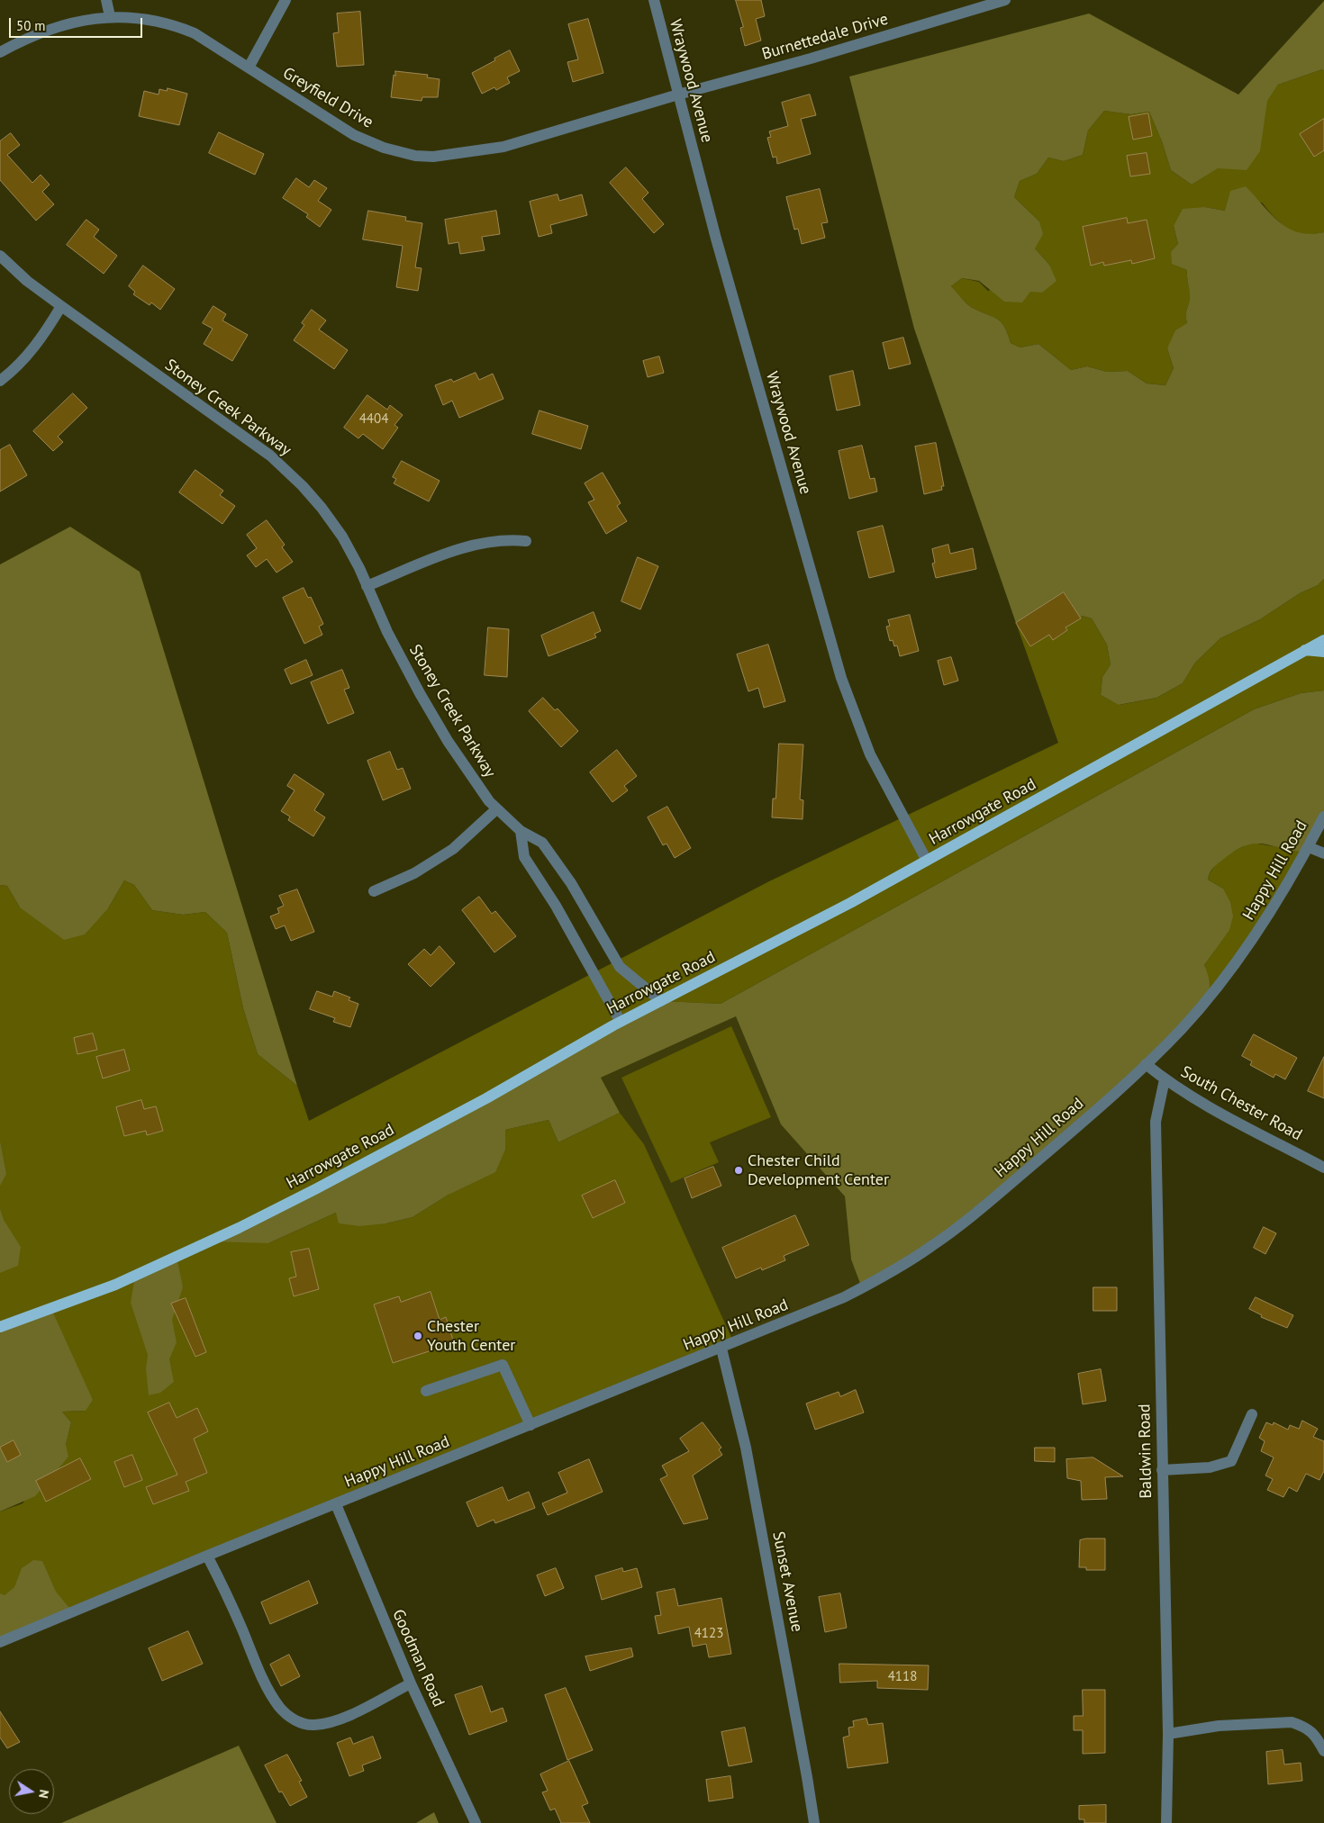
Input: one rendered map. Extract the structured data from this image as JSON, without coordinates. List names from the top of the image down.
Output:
{
  "streets": {
    "main road": ["Harrowgate Road"],
    "street": [
      "Burnettedale Drive",
      "Wraywood Avenue",
      "Greyfield Drive",
      "Stoney Creek Parkway",
      "Happy Hill Road",
      "South Chester Road",
      "Baldwin Road",
      "Sunset Avenue",
      "Goodman Road"
    ]
  },
  "crossings": [
    ["Burnettedale Drive", "Wraywood Avenue"],
    ["Burnettedale Drive", "Greyfield Drive"],
    ["Wraywood Avenue", "Greyfield Drive"],
    ["Wraywood Avenue", "Harrowgate Road"],
    ["Stoney Creek Parkway", "Harrowgate Road"],
    ["Happy Hill Road", "South Chester Road"],
    ["Happy Hill Road", "Sunset Avenue"],
    ["Happy Hill Road", "Goodman Road"],
    ["South Chester Road", "Baldwin Road"]
  ],
  "places": ["Chester Child Development Center", "Chester Youth Center"],
  "house_numbers": ["4404", "4123", "4118"],
  "scale_bar": "50 m",
  "north": "right"
}
